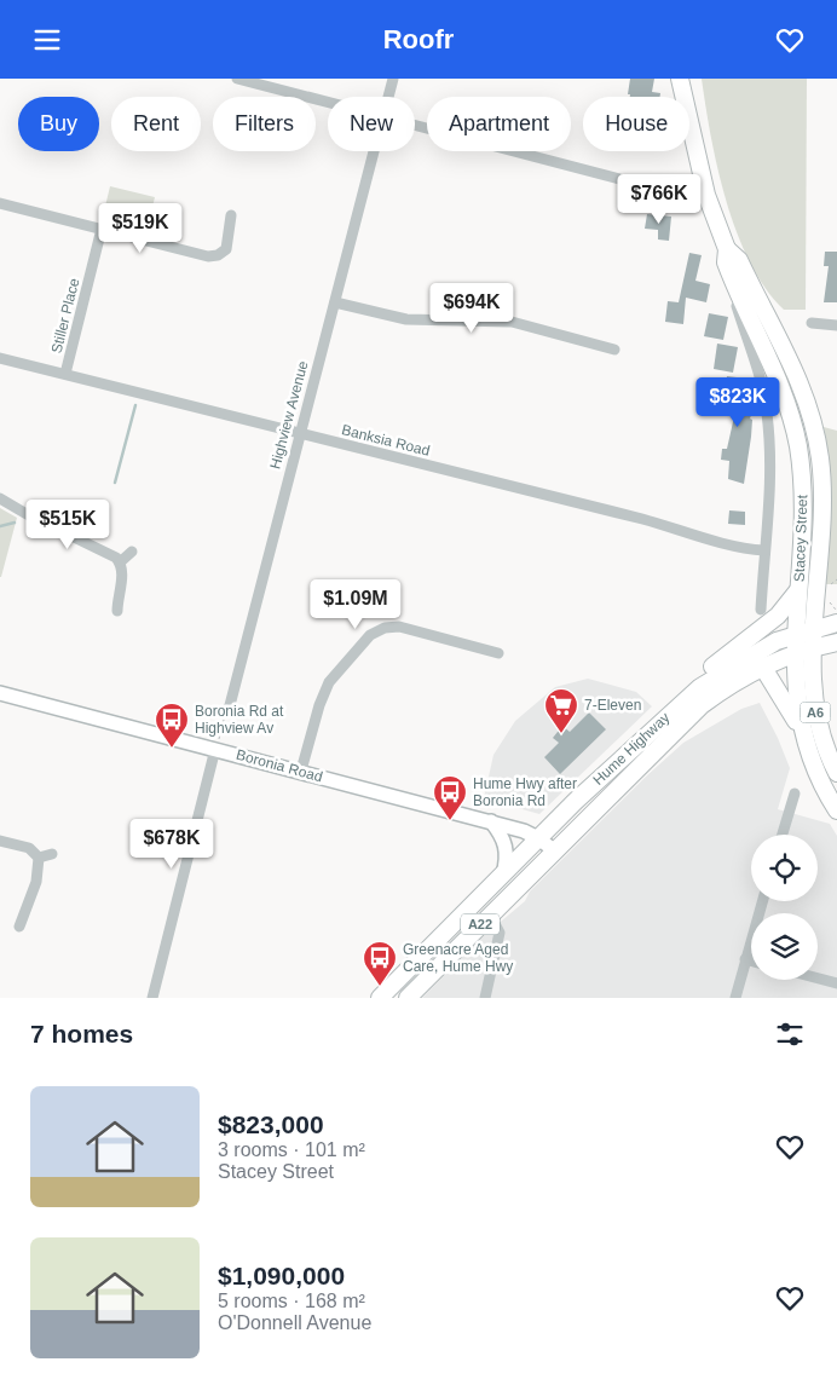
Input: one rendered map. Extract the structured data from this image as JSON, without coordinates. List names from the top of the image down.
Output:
{
  "streets": {
    "highway": [
      "Stacey Street",
      "A6",
      "Hume Highway",
      "A22"
    ],
    "main road": ["Boronia Road"],
    "street": ["Stiller Place", "Highview Avenue", "Banksia Road"]
  },
  "crossings": [
    ["Stiller Place", "Banksia Road"],
    ["Highview Avenue", "Banksia Road"],
    ["Banksia Road", "Stacey Street"],
    ["Stacey Street", "Hume Highway"],
    ["Hume Highway", "Boronia Road"]
  ],
  "places": {
    "supermarket": ["7-Eleven"],
    "bus stop": ["Boronia Rd at Highview Av", "Hume Hwy after Boronia Rd", "Greenacre Aged Care, Hume Hwy"]
  },
  "page": {
    "header": "Roofr",
    "chip": [
      "Buy",
      "Rent",
      "Filters",
      "New",
      "Apartment",
      "House"
    ],
    "price": [
      "$766K",
      "$519K",
      "$694K",
      "$823K",
      "$515K",
      "$1.09M",
      "$678K"
    ],
    "heading": "7 homes",
    "list": [
      {
        "name": "$823,000",
        "note": "3 rooms · 101 m² · Stacey Street"
      },
      {
        "name": "$1,090,000",
        "note": "5 rooms · 168 m² · O'Donnell Avenue"
      }
    ]
  }
}
